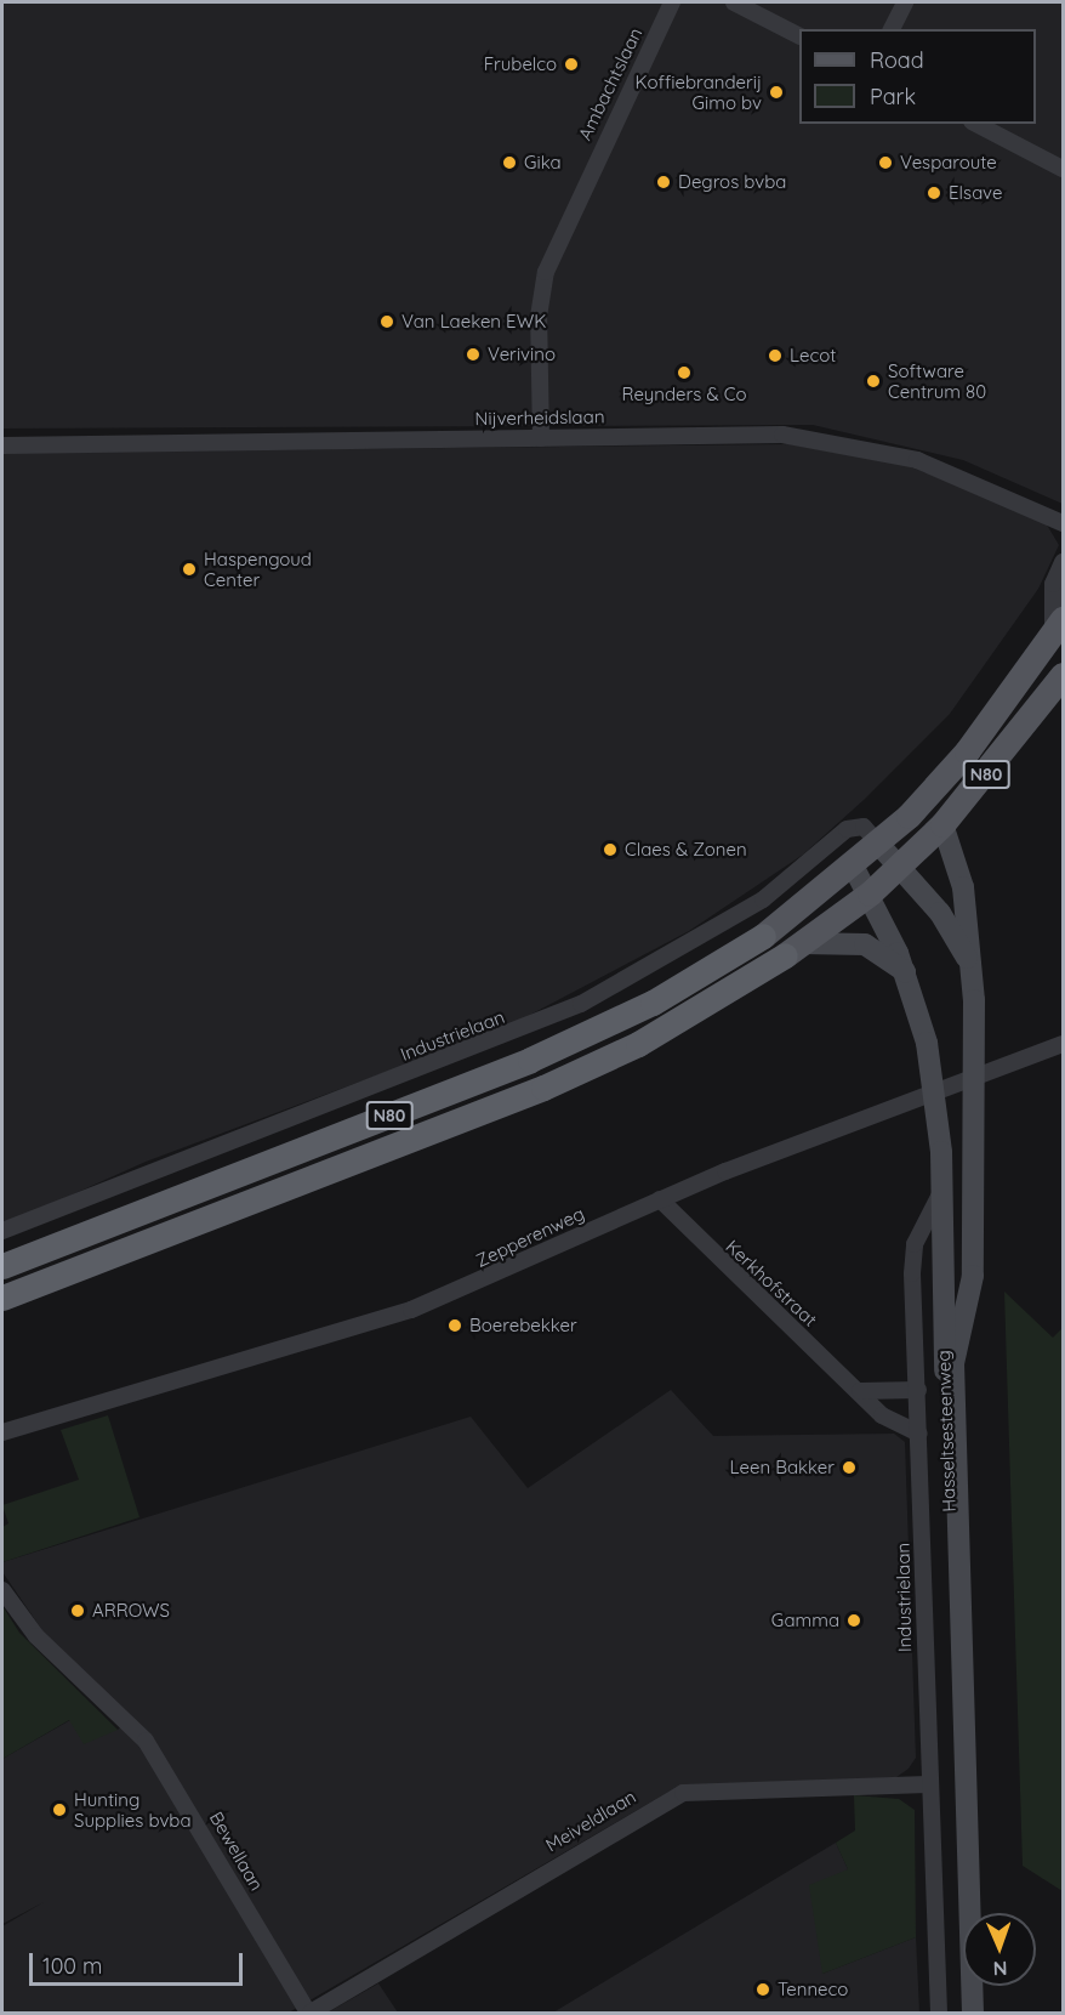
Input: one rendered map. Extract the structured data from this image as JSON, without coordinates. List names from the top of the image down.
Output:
{
  "streets": {
    "highway": ["N80"],
    "main road": ["Hasseltsesteenweg"],
    "street": [
      "Ambachtslaan",
      "Nijverheidslaan",
      "Industrielaan",
      "Zepperenweg",
      "Kerkhofstraat",
      "Meiveldlaan",
      "Bewellaan"
    ]
  },
  "crossings": [
    ["Ambachtslaan", "Nijverheidslaan"],
    ["N80", "Industrielaan"],
    ["N80", "Hasseltsesteenweg"],
    ["Industrielaan", "Kerkhofstraat"],
    ["Industrielaan", "Hasseltsesteenweg"],
    ["Industrielaan", "Meiveldlaan"],
    ["Zepperenweg", "Kerkhofstraat"],
    ["Zepperenweg", "Hasseltsesteenweg"],
    ["Meiveldlaan", "Bewellaan"]
  ],
  "places": [
    "Frubelco",
    "Koffiebranderij Gimo bv",
    "Gika",
    "Vesparoute",
    "Degros bvba",
    "Elsave",
    "Van Laeken EWK",
    "Verivino",
    "Lecot",
    "Reynders & Co",
    "Software Centrum 80",
    "Haspengoud Center",
    "Claes & Zonen",
    "Boerebekker",
    "Leen Bakker",
    "ARROWS",
    "Gamma",
    "Hunting Supplies bvba",
    "Tenneco"
  ],
  "legend": ["Road", "Park"],
  "scale_bar": "100 m",
  "north": "bottom"
}
